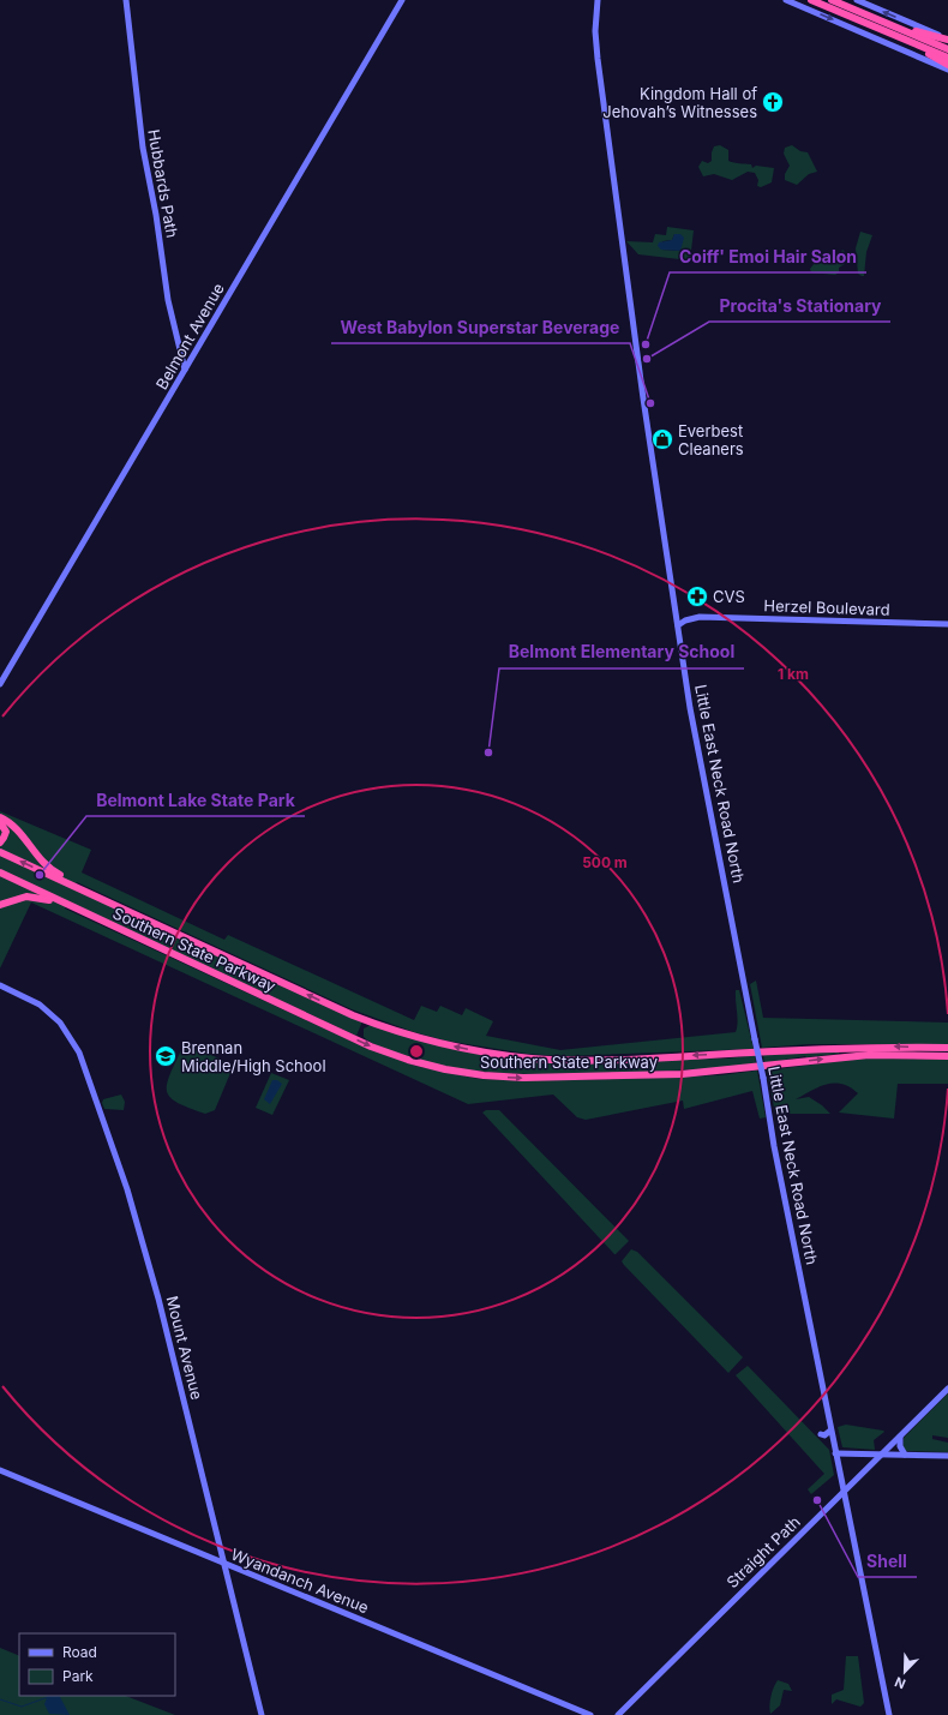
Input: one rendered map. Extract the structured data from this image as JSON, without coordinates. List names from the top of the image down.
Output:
{
  "streets": {
    "highway": ["Southern State Parkway"],
    "main road": [
      "Hubbards Path",
      "Belmont Avenue",
      "Herzel Boulevard",
      "Little East Neck Road North",
      "Mount Avenue",
      "Straight Path",
      "Wyandanch Avenue"
    ]
  },
  "crossings": [
    ["Hubbards Path", "Belmont Avenue"],
    ["Herzel Boulevard", "Little East Neck Road North"],
    ["Little East Neck Road North", "Straight Path"],
    ["Mount Avenue", "Wyandanch Avenue"]
  ],
  "places": {
    "church": ["Kingdom Hall of Jehovah’s Witnesses"],
    "other": [
      "Coiff' Emoi Hair Salon",
      "Procita's Stationary",
      "West Babylon Superstar Beverage",
      "Belmont Elementary School",
      "Belmont Lake State Park",
      "Shell"
    ],
    "shop": ["Everbest Cleaners"],
    "pharmacy": ["CVS"],
    "school or university": ["Brennan Middle/High School"]
  },
  "legend": ["Road", "Park"],
  "north": "bottom left",
  "rings": ["1 km", "500 m"]
}
